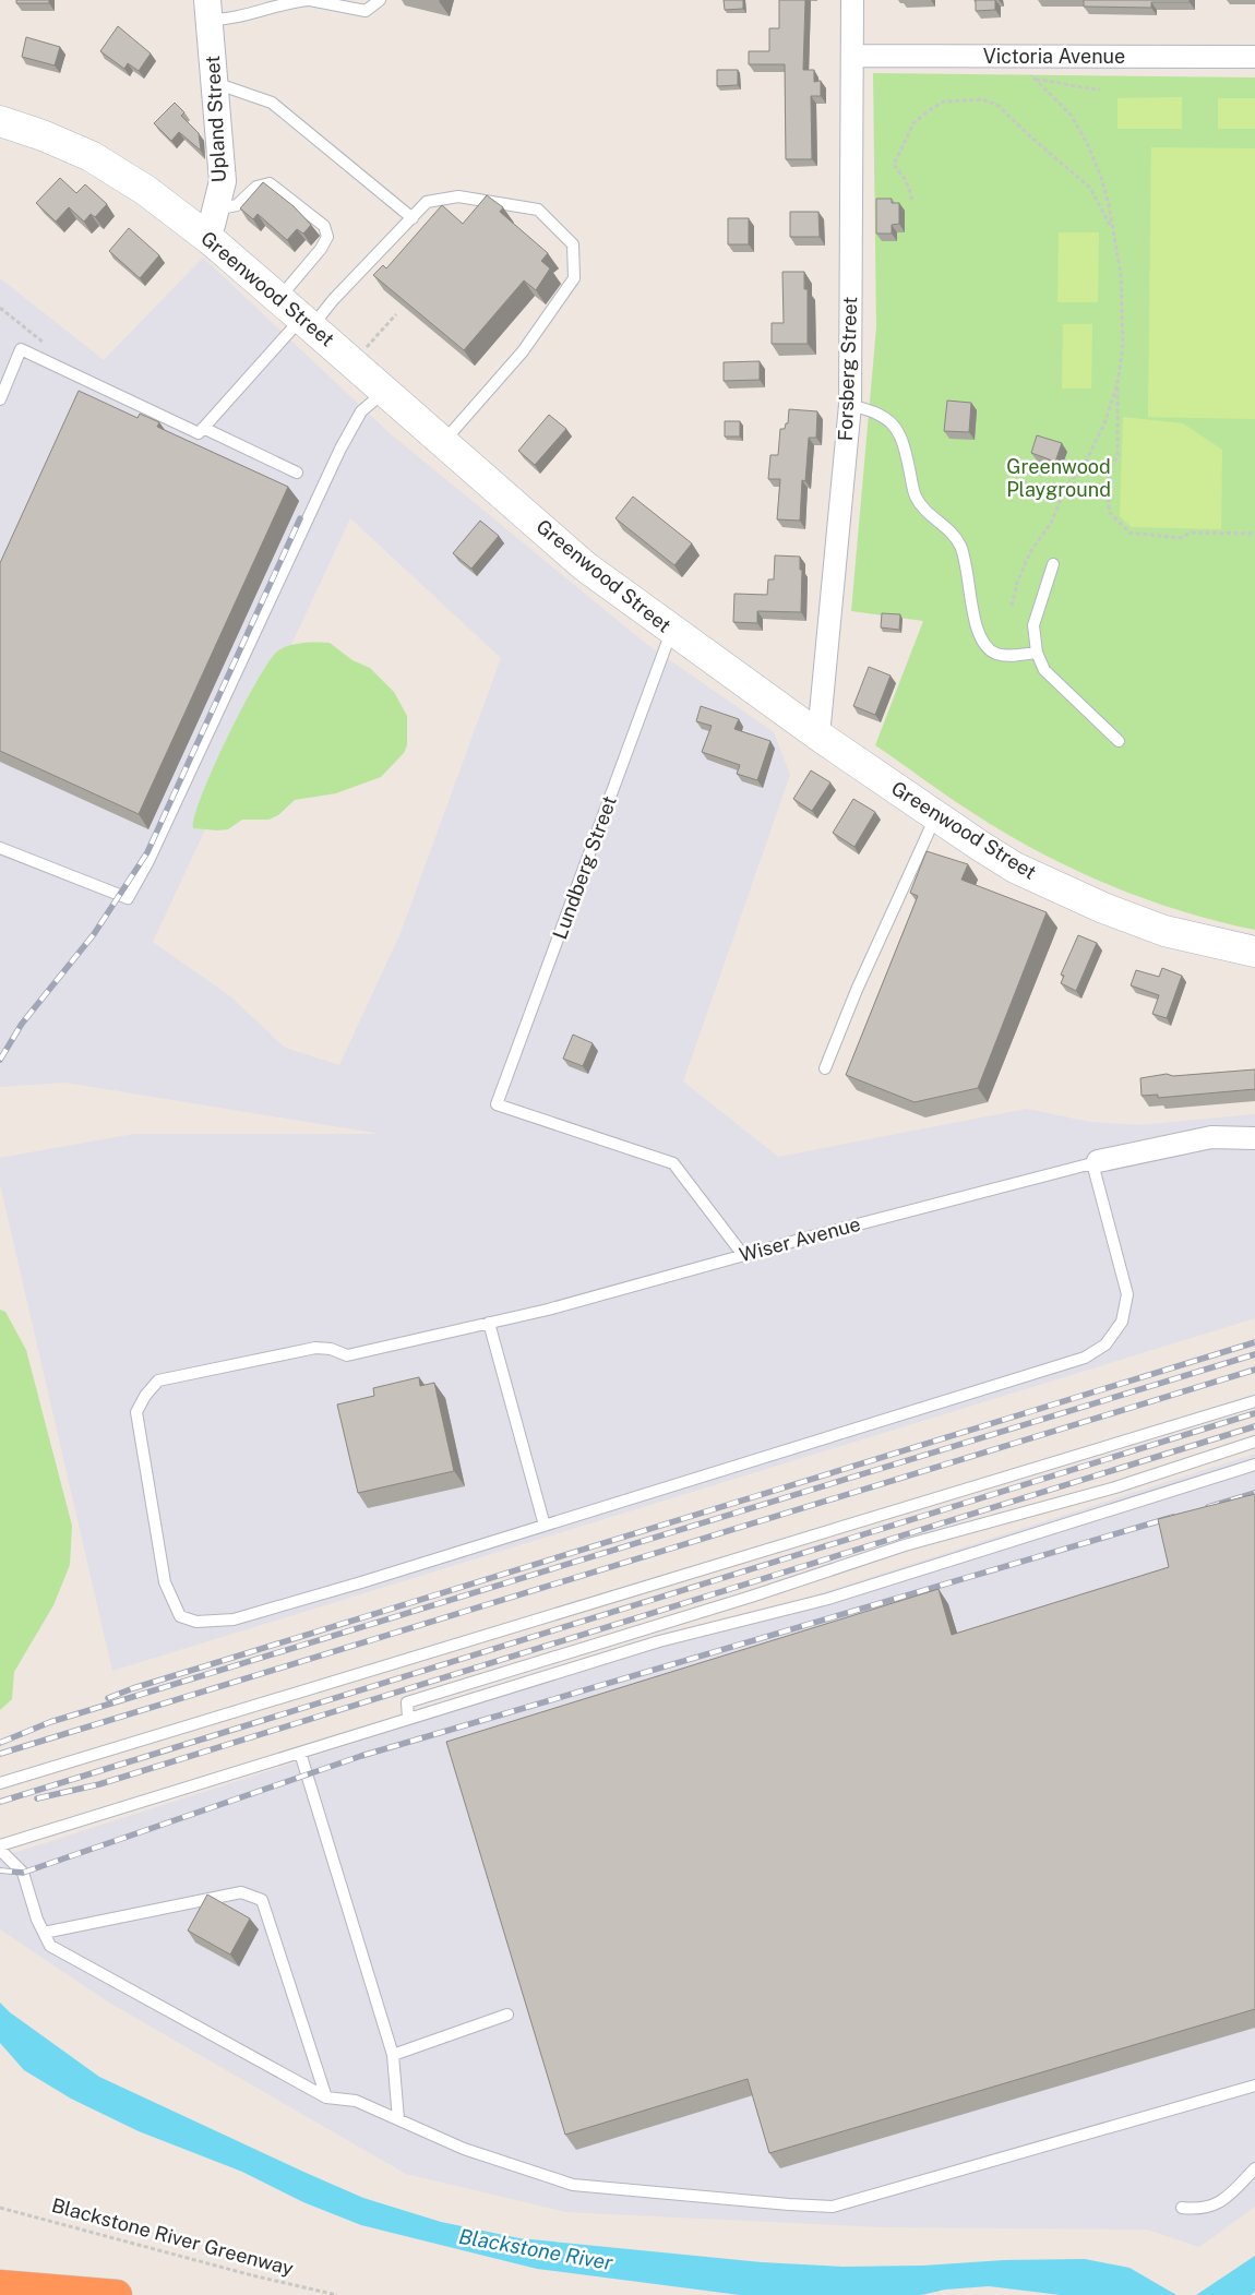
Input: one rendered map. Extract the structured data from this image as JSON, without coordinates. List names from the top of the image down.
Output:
{
  "streets": {
    "main road": ["Greenwood Street"],
    "street": [
      "Victoria Avenue",
      "Upland Street",
      "Forsberg Street",
      "Wiser Avenue"
    ],
    "lane": ["Lundberg Street"],
    "path": ["Blackstone River Greenway"]
  },
  "crossings": [
    ["Victoria Avenue", "Forsberg Street"],
    ["Upland Street", "Greenwood Street"],
    ["Greenwood Street", "Forsberg Street"],
    ["Greenwood Street", "Lundberg Street"],
    ["Lundberg Street", "Wiser Avenue"]
  ],
  "water": ["Blackstone River"],
  "parks": ["Greenwood Playground"]
}
